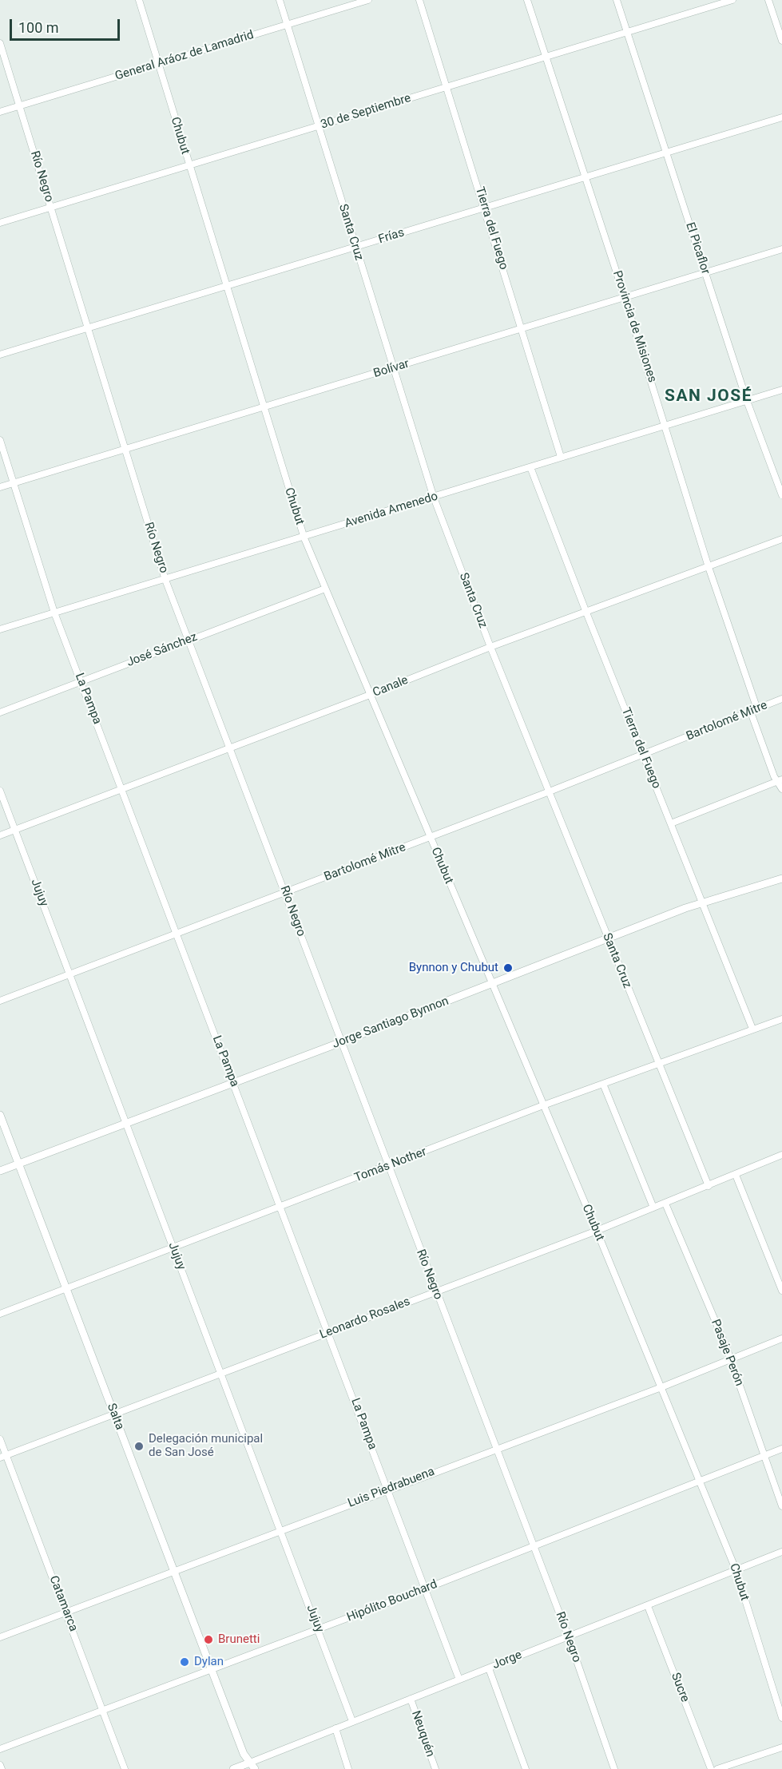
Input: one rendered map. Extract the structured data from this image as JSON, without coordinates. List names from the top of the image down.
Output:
{
  "streets": {
    "street": [
      "General Aráoz de Lamadrid",
      "30 de Septiembre",
      "Chubut",
      "Río Negro",
      "Tierra del Fuego",
      "Santa Cruz",
      "Frías",
      "El Picaflor",
      "Provincia de Misiones",
      "Bolívar",
      "Avenida Amenedo",
      "José Sánchez",
      "Canale",
      "La Pampa",
      "Bartolomé Mitre",
      "Jujuy",
      "Jorge Santiago Bynnon",
      "Tomás Nother",
      "Leonardo Rosales",
      "Pasaje Perón",
      "Salta",
      "Luis Piedrabuena",
      "Hipólito Bouchard",
      "Catamarca",
      "Jorge",
      "Sucre",
      "Neuquén"
    ]
  },
  "crossings": [
    ["General Aráoz de Lamadrid", "Chubut"],
    ["General Aráoz de Lamadrid", "Río Negro"],
    ["General Aráoz de Lamadrid", "Santa Cruz"],
    ["30 de Septiembre", "Chubut"],
    ["30 de Septiembre", "Río Negro"],
    ["30 de Septiembre", "Tierra del Fuego"],
    ["30 de Septiembre", "Santa Cruz"],
    ["30 de Septiembre", "El Picaflor"],
    ["30 de Septiembre", "Provincia de Misiones"],
    ["Chubut", "Frías"],
    ["Chubut", "Bolívar"],
    ["Chubut", "Avenida Amenedo"],
    ["Chubut", "José Sánchez"],
    ["Chubut", "Canale"],
    ["Chubut", "Bartolomé Mitre"],
    ["Chubut", "Jorge Santiago Bynnon"],
    ["Chubut", "Tomás Nother"],
    ["Chubut", "Leonardo Rosales"],
    ["Chubut", "Luis Piedrabuena"],
    ["Chubut", "Hipólito Bouchard"],
    ["Chubut", "Jorge"],
    ["Río Negro", "Frías"],
    ["Río Negro", "Bolívar"],
    ["Río Negro", "Avenida Amenedo"],
    ["Río Negro", "José Sánchez"],
    ["Río Negro", "Canale"],
    ["Río Negro", "Bartolomé Mitre"],
    ["Río Negro", "Jorge Santiago Bynnon"],
    ["Río Negro", "Tomás Nother"],
    ["Río Negro", "Leonardo Rosales"],
    ["Río Negro", "Luis Piedrabuena"],
    ["Río Negro", "Hipólito Bouchard"],
    ["Río Negro", "Jorge"],
    ["Tierra del Fuego", "Frías"],
    ["Tierra del Fuego", "Bolívar"],
    ["Tierra del Fuego", "Avenida Amenedo"],
    ["Tierra del Fuego", "Canale"],
    ["Tierra del Fuego", "Bartolomé Mitre"],
    ["Tierra del Fuego", "Jorge Santiago Bynnon"],
    ["Tierra del Fuego", "Tomás Nother"],
    ["Santa Cruz", "Frías"],
    ["Santa Cruz", "Bolívar"],
    ["Santa Cruz", "Avenida Amenedo"],
    ["Santa Cruz", "Canale"],
    ["Santa Cruz", "Bartolomé Mitre"],
    ["Santa Cruz", "Jorge Santiago Bynnon"],
    ["Santa Cruz", "Tomás Nother"],
    ["Santa Cruz", "Leonardo Rosales"],
    ["Frías", "El Picaflor"],
    ["Frías", "Provincia de Misiones"],
    ["El Picaflor", "Bolívar"],
    ["El Picaflor", "Avenida Amenedo"],
    ["Provincia de Misiones", "Bolívar"],
    ["Provincia de Misiones", "Avenida Amenedo"],
    ["Provincia de Misiones", "Canale"],
    ["Provincia de Misiones", "Bartolomé Mitre"],
    ["Bolívar", "La Pampa"],
    ["Avenida Amenedo", "La Pampa"],
    ["José Sánchez", "La Pampa"],
    ["Canale", "La Pampa"],
    ["Canale", "Jujuy"],
    ["La Pampa", "Bartolomé Mitre"],
    ["La Pampa", "Jorge Santiago Bynnon"],
    ["La Pampa", "Tomás Nother"],
    ["La Pampa", "Leonardo Rosales"],
    ["La Pampa", "Luis Piedrabuena"],
    ["La Pampa", "Hipólito Bouchard"],
    ["La Pampa", "Jorge"],
    ["Bartolomé Mitre", "Jujuy"],
    ["Jujuy", "Jorge Santiago Bynnon"],
    ["Jujuy", "Tomás Nother"],
    ["Jujuy", "Leonardo Rosales"],
    ["Jujuy", "Luis Piedrabuena"],
    ["Jujuy", "Hipólito Bouchard"],
    ["Jujuy", "Jorge"],
    ["Jorge Santiago Bynnon", "Salta"],
    ["Tomás Nother", "Salta"],
    ["Leonardo Rosales", "Pasaje Perón"],
    ["Leonardo Rosales", "Salta"],
    ["Leonardo Rosales", "Catamarca"],
    ["Pasaje Perón", "Luis Piedrabuena"],
    ["Pasaje Perón", "Hipólito Bouchard"],
    ["Salta", "Luis Piedrabuena"],
    ["Salta", "Hipólito Bouchard"],
    ["Salta", "Jorge"],
    ["Luis Piedrabuena", "Catamarca"],
    ["Hipólito Bouchard", "Catamarca"],
    ["Jorge", "Sucre"],
    ["Jorge", "Neuquén"]
  ],
  "districts": ["SAN JOSÉ"],
  "places": [
    "Bynnon y Chubut",
    "Delegación municipal de San José",
    "Brunetti",
    "Dylan"
  ],
  "scale_bar": "100 m"
}
